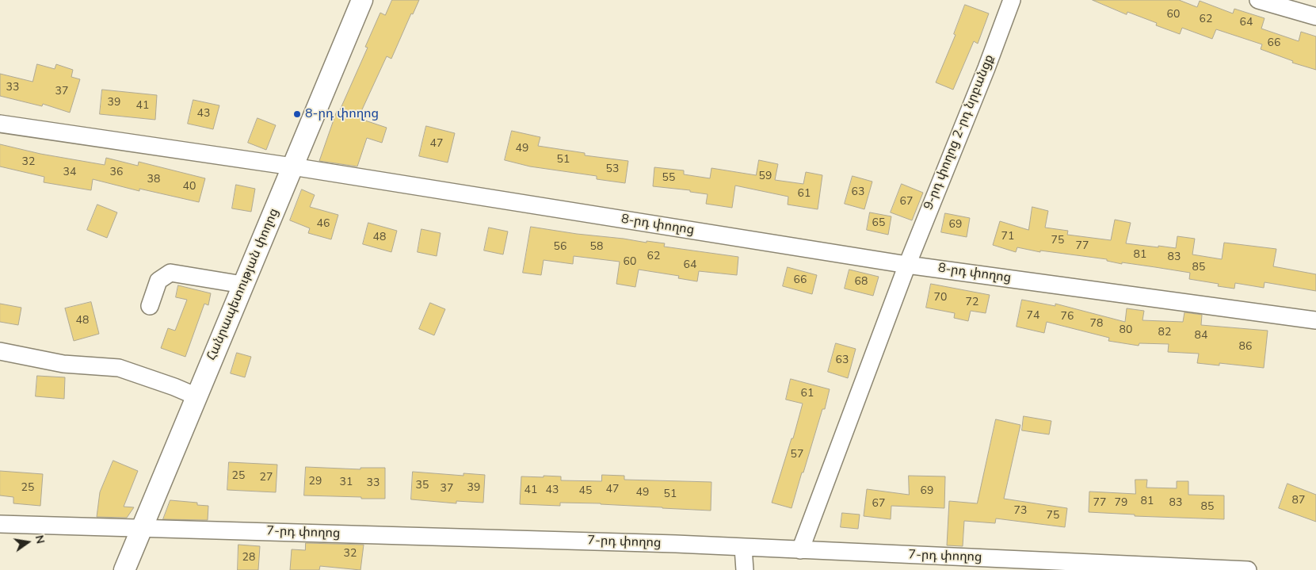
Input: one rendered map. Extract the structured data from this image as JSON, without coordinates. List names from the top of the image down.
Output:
{
  "streets": {
    "main road": ["Հանրապետության փողոց"],
    "street": ["9-րդ փողոց 2-րդ նրբանցք", "8-րդ փողոց", "7-րդ փողոց"]
  },
  "crossings": [
    ["9-րդ փողոց 2-րդ նրբանցք", "8-րդ փողոց"],
    ["9-րդ փողոց 2-րդ նրբանցք", "7-րդ փողոց"],
    ["8-րդ փողոց", "Հանրապետության փողոց"],
    ["Հանրապետության փողոց", "7-րդ փողոց"]
  ],
  "places": ["8-րդ փողոց"],
  "house_numbers": [
    "60",
    "62",
    "64",
    "66",
    "33",
    "37",
    "39",
    "41",
    "43",
    "47",
    "49",
    "51",
    "32",
    "53",
    "34",
    "36",
    "59",
    "55",
    "38",
    "40",
    "63",
    "61",
    "67",
    "65",
    "46",
    "69",
    "71",
    "48",
    "75",
    "77",
    "56",
    "58",
    "81",
    "62",
    "83",
    "60",
    "64",
    "85",
    "66",
    "68",
    "70",
    "72",
    "74",
    "76",
    "48",
    "78",
    "80",
    "82",
    "84",
    "86",
    "63",
    "61",
    "57",
    "25",
    "27",
    "29",
    "31",
    "33",
    "35",
    "25",
    "39",
    "37",
    "47",
    "41",
    "43",
    "45",
    "69",
    "49",
    "51",
    "87",
    "81",
    "77",
    "79",
    "83",
    "67",
    "85",
    "73",
    "75",
    "32",
    "28"
  ],
  "north": "right"
}
